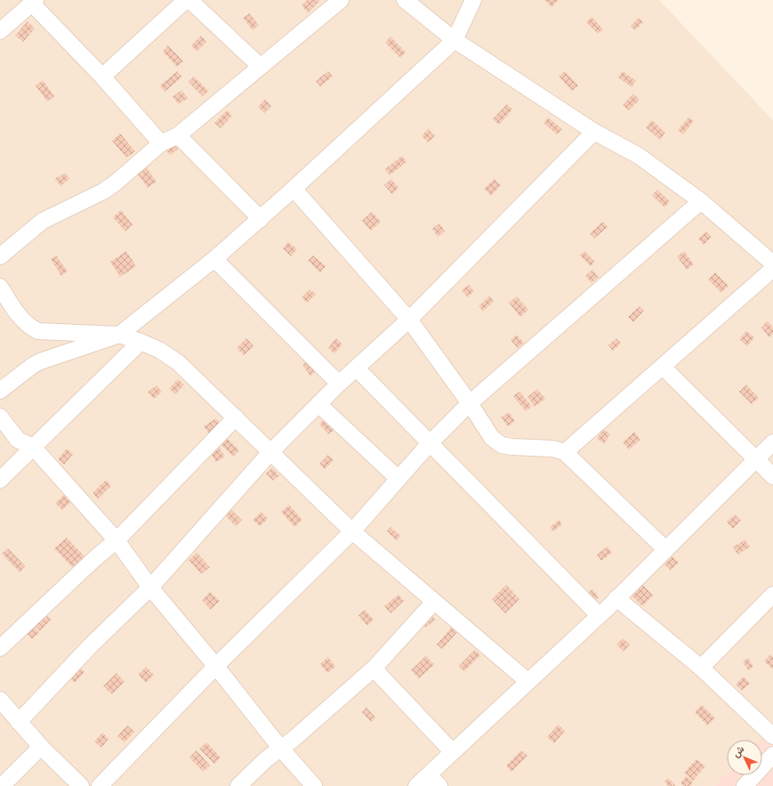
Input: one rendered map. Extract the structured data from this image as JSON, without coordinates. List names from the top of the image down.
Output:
{
  "north": "top left"
}
